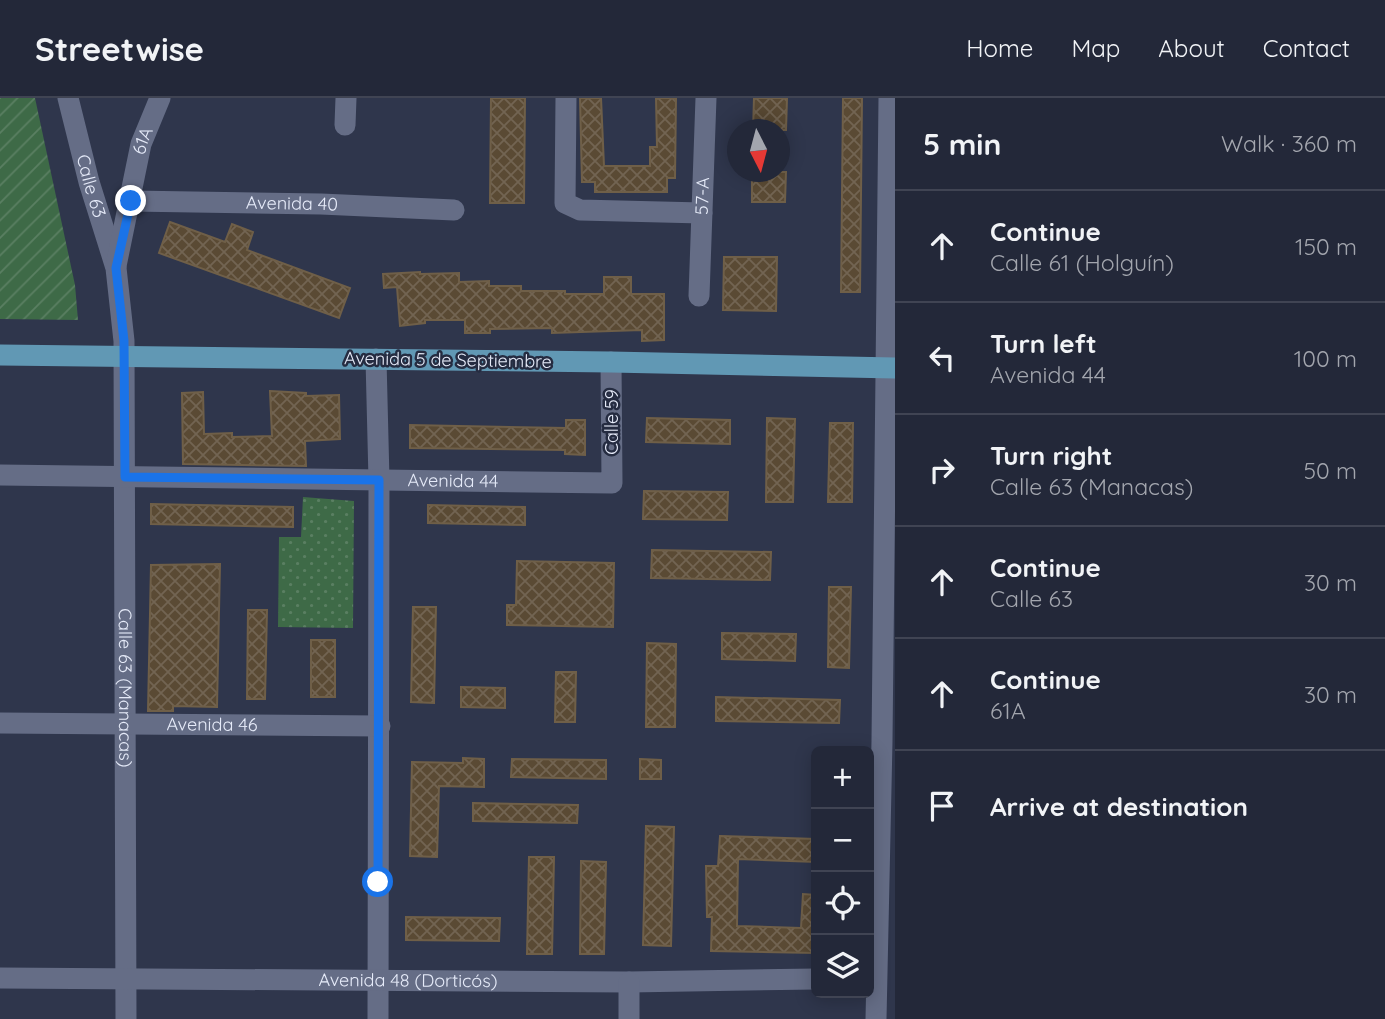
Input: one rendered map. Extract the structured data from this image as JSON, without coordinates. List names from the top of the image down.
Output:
{
  "streets": {
    "main road": ["Avenida 5 de Septiembre"],
    "street": [
      "61A",
      "Calle 63",
      "57-A",
      "Avenida 40",
      "Calle 59",
      "Avenida 44",
      "Calle 63 (Manacas)",
      "Avenida 46",
      "Avenida 48 (Dorticós)"
    ]
  },
  "crossings": [
    ["61A", "Calle 63"],
    ["61A", "Avenida 40"],
    ["Calle 63", "Avenida 5 de Septiembre"],
    ["Calle 63", "Calle 63 (Manacas)"],
    ["Avenida 5 de Septiembre", "Calle 59"],
    ["Avenida 5 de Septiembre", "Calle 63 (Manacas)"],
    ["Calle 59", "Avenida 44"],
    ["Avenida 44", "Calle 63 (Manacas)"],
    ["Calle 63 (Manacas)", "Avenida 46"],
    ["Calle 63 (Manacas)", "Avenida 48 (Dorticós)"]
  ],
  "north": "bottom",
  "page": {
    "header": "Streetwise",
    "nav": [
      "Home",
      "Map",
      "About",
      "Contact"
    ],
    "heading": ["5 min", "Walk · 360 m"],
    "list": [
      ["Continue", "Calle 61 (Holguín)", "150 m"],
      ["Turn left", "Avenida 44", "100 m"],
      ["Turn right", "Calle 63 (Manacas)", "50 m"],
      ["Continue", "Calle 63", "30 m"],
      ["Continue", "61A", "30 m"],
      "Arrive at destination"
    ],
    "map_buttons": ["+", "−"]
  }
}
